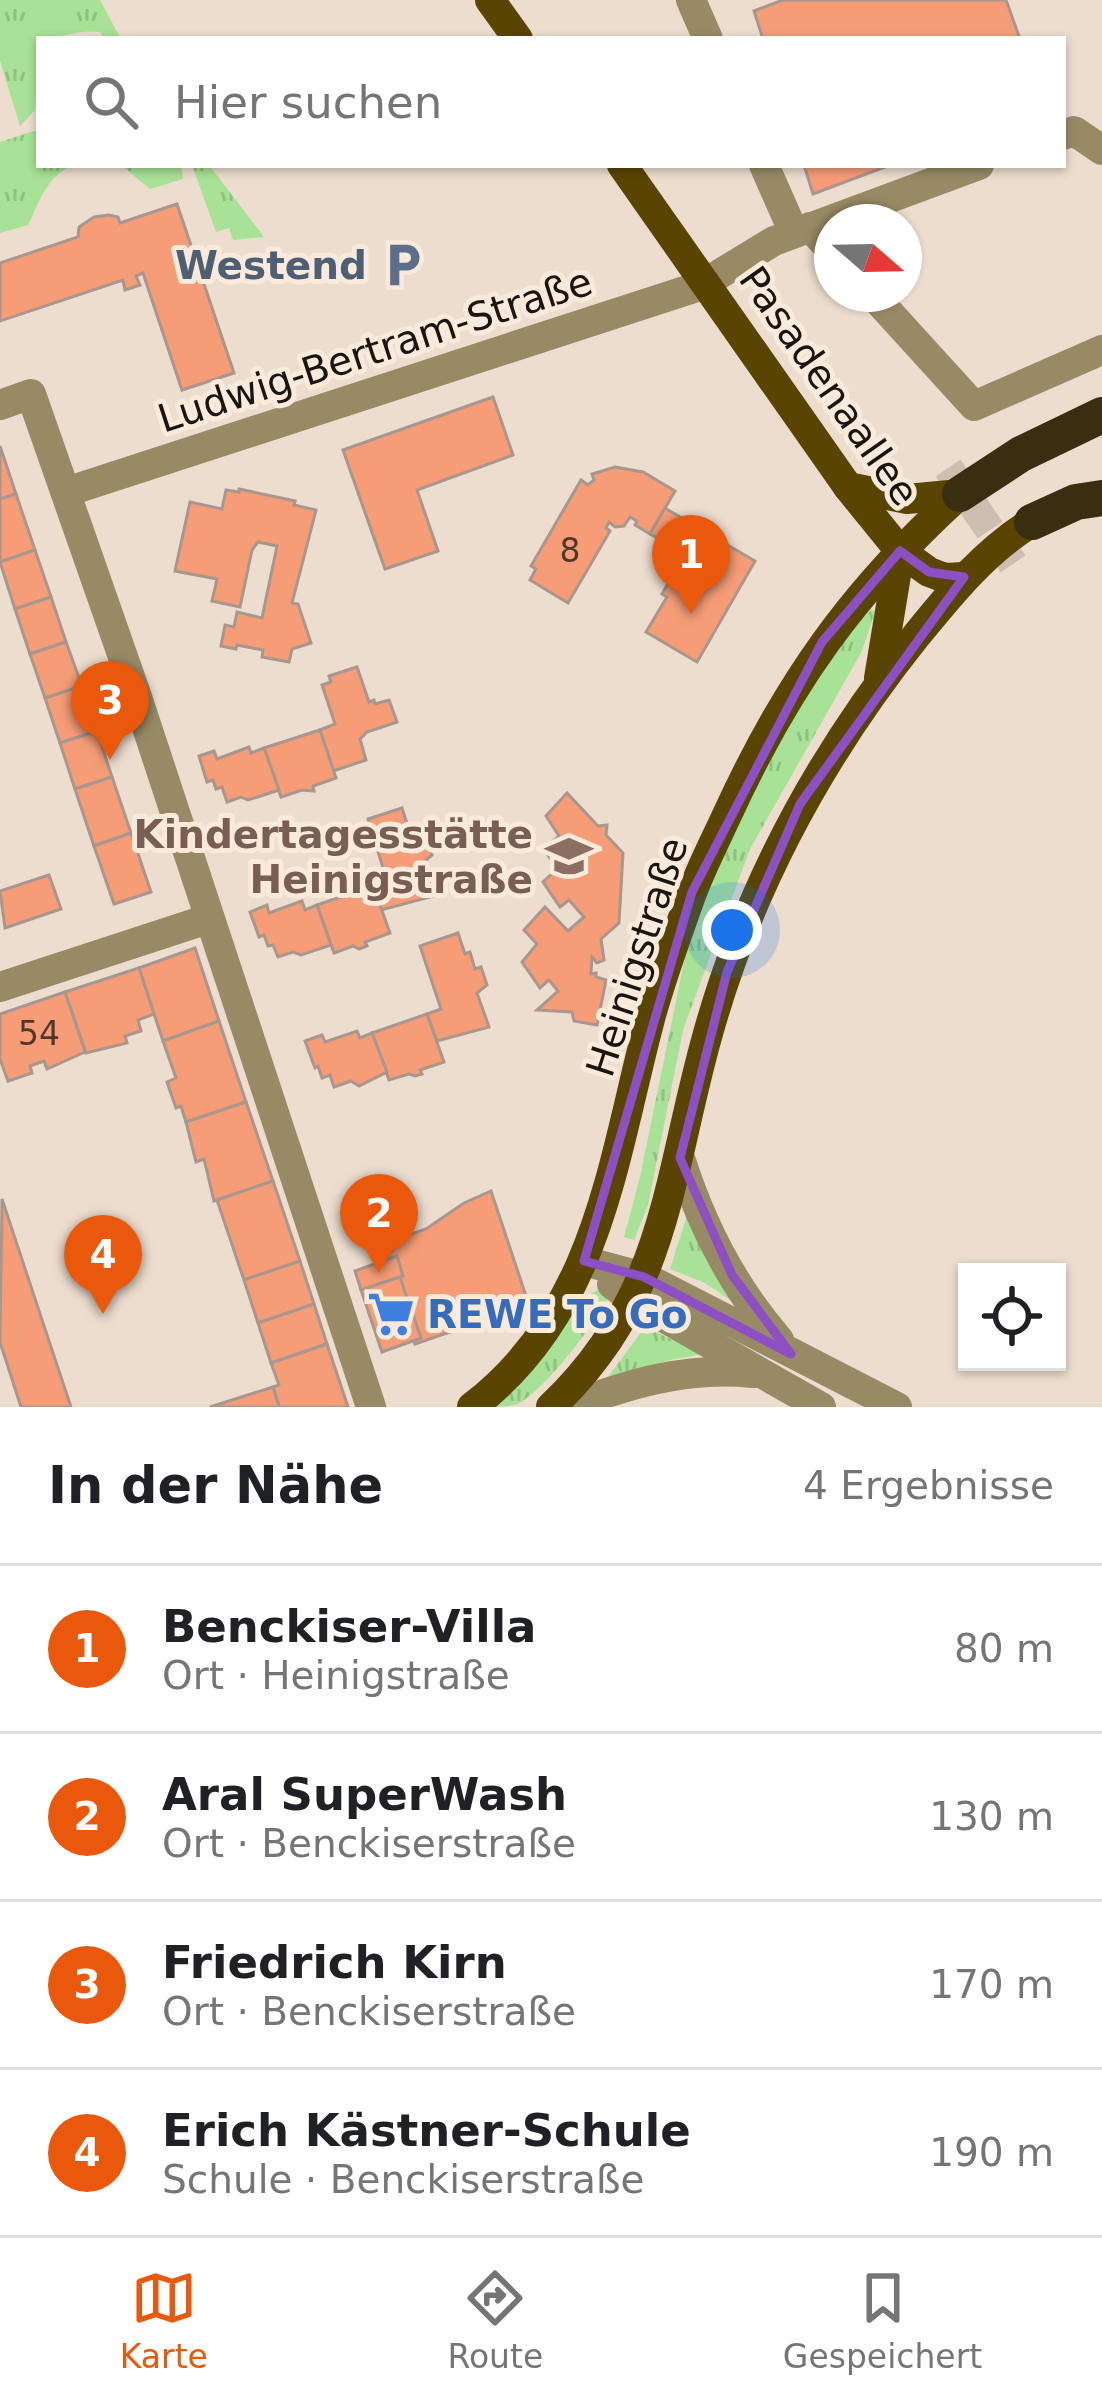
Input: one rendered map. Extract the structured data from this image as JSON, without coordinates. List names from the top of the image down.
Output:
{
  "streets": {
    "main road": ["Pasadenaallee", "Heinigstraße"],
    "street": ["Ludwig-Bertram-Straße"]
  },
  "crossings": [
    ["Ludwig-Bertram-Straße", "Pasadenaallee"],
    ["Pasadenaallee", "Heinigstraße"]
  ],
  "places": {
    "parking": ["Westend"],
    "school or university": ["Kindertagesstätte Heinigstraße"],
    "supermarket": ["REWE To Go"]
  },
  "house_numbers": ["8", "54"],
  "north": "right",
  "page": {
    "search": "Hier suchen",
    "pins": [
      "1",
      "3",
      "2",
      "4"
    ],
    "heading": ["In der Nähe", "4 Ergebnisse"],
    "list": [
      {
        "mark": "1",
        "name": "Benckiser-Villa",
        "note": "Ort · Heinigstraße",
        "value": "80 m"
      },
      {
        "mark": "2",
        "name": "Aral SuperWash",
        "note": "Ort · Benckiserstraße",
        "value": "130 m"
      },
      {
        "mark": "3",
        "name": "Friedrich Kirn",
        "note": "Ort · Benckiserstraße",
        "value": "170 m"
      },
      {
        "mark": "4",
        "name": "Erich Kästner-Schule",
        "note": "Schule · Benckiserstraße",
        "value": "190 m"
      }
    ],
    "nav": ["Karte", "Route", "Gespeichert"]
  }
}
